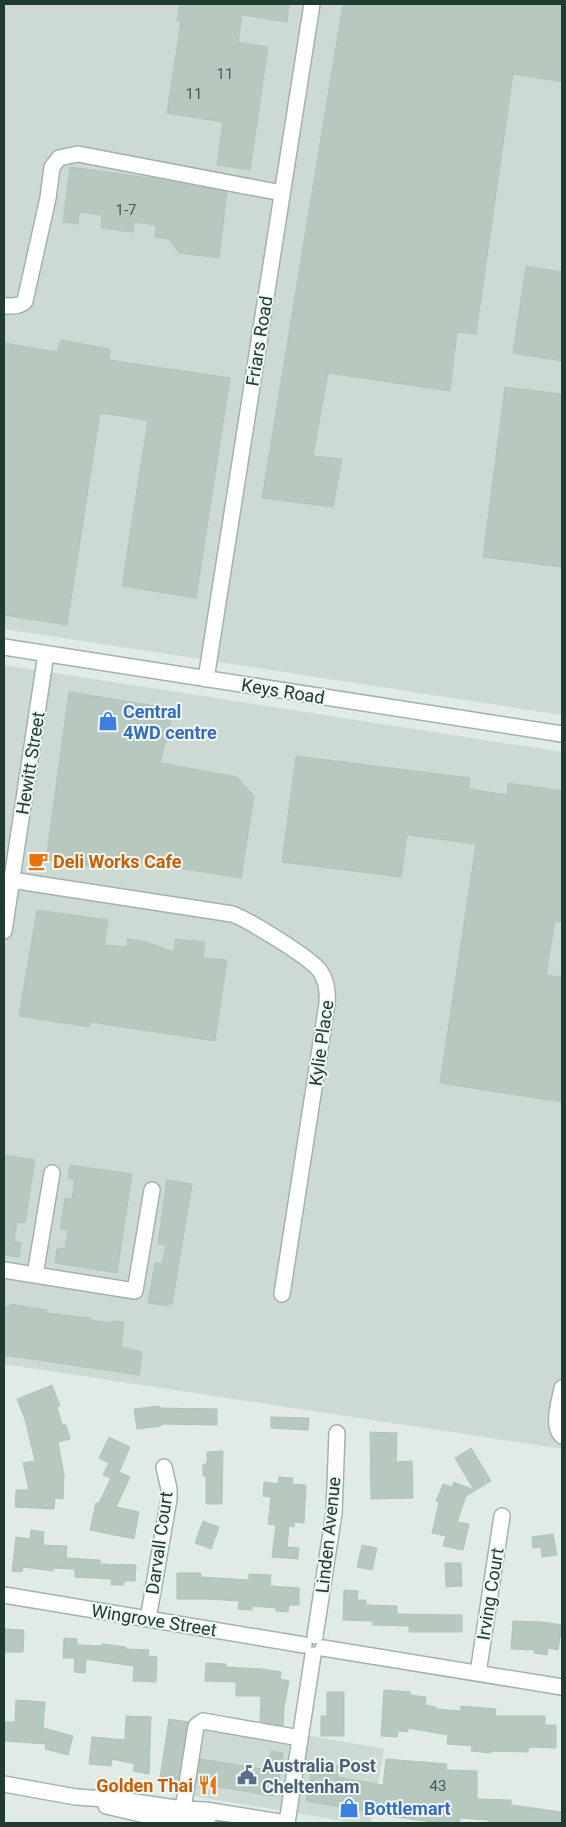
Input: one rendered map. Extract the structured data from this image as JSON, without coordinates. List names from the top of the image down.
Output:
{
  "streets": {
    "street": [
      "Friars Road",
      "Keys Road",
      "Hewitt Street",
      "Kylie Place",
      "Linden Avenue",
      "Darvall Court",
      "Irving Court",
      "Wingrove Street"
    ]
  },
  "crossings": [
    ["Friars Road", "Keys Road"],
    ["Keys Road", "Hewitt Street"],
    ["Hewitt Street", "Kylie Place"],
    ["Linden Avenue", "Wingrove Street"],
    ["Darvall Court", "Wingrove Street"],
    ["Irving Court", "Wingrove Street"]
  ],
  "places": {
    "shop": ["Central 4WD centre", "Bottlemart"],
    "cafe": ["Deli Works Cafe"],
    "public building": ["Australia Post Cheltenham"],
    "restaurant": ["Golden Thai"]
  },
  "house_numbers": [
    "11",
    "11",
    "1-7",
    "43"
  ]
}
